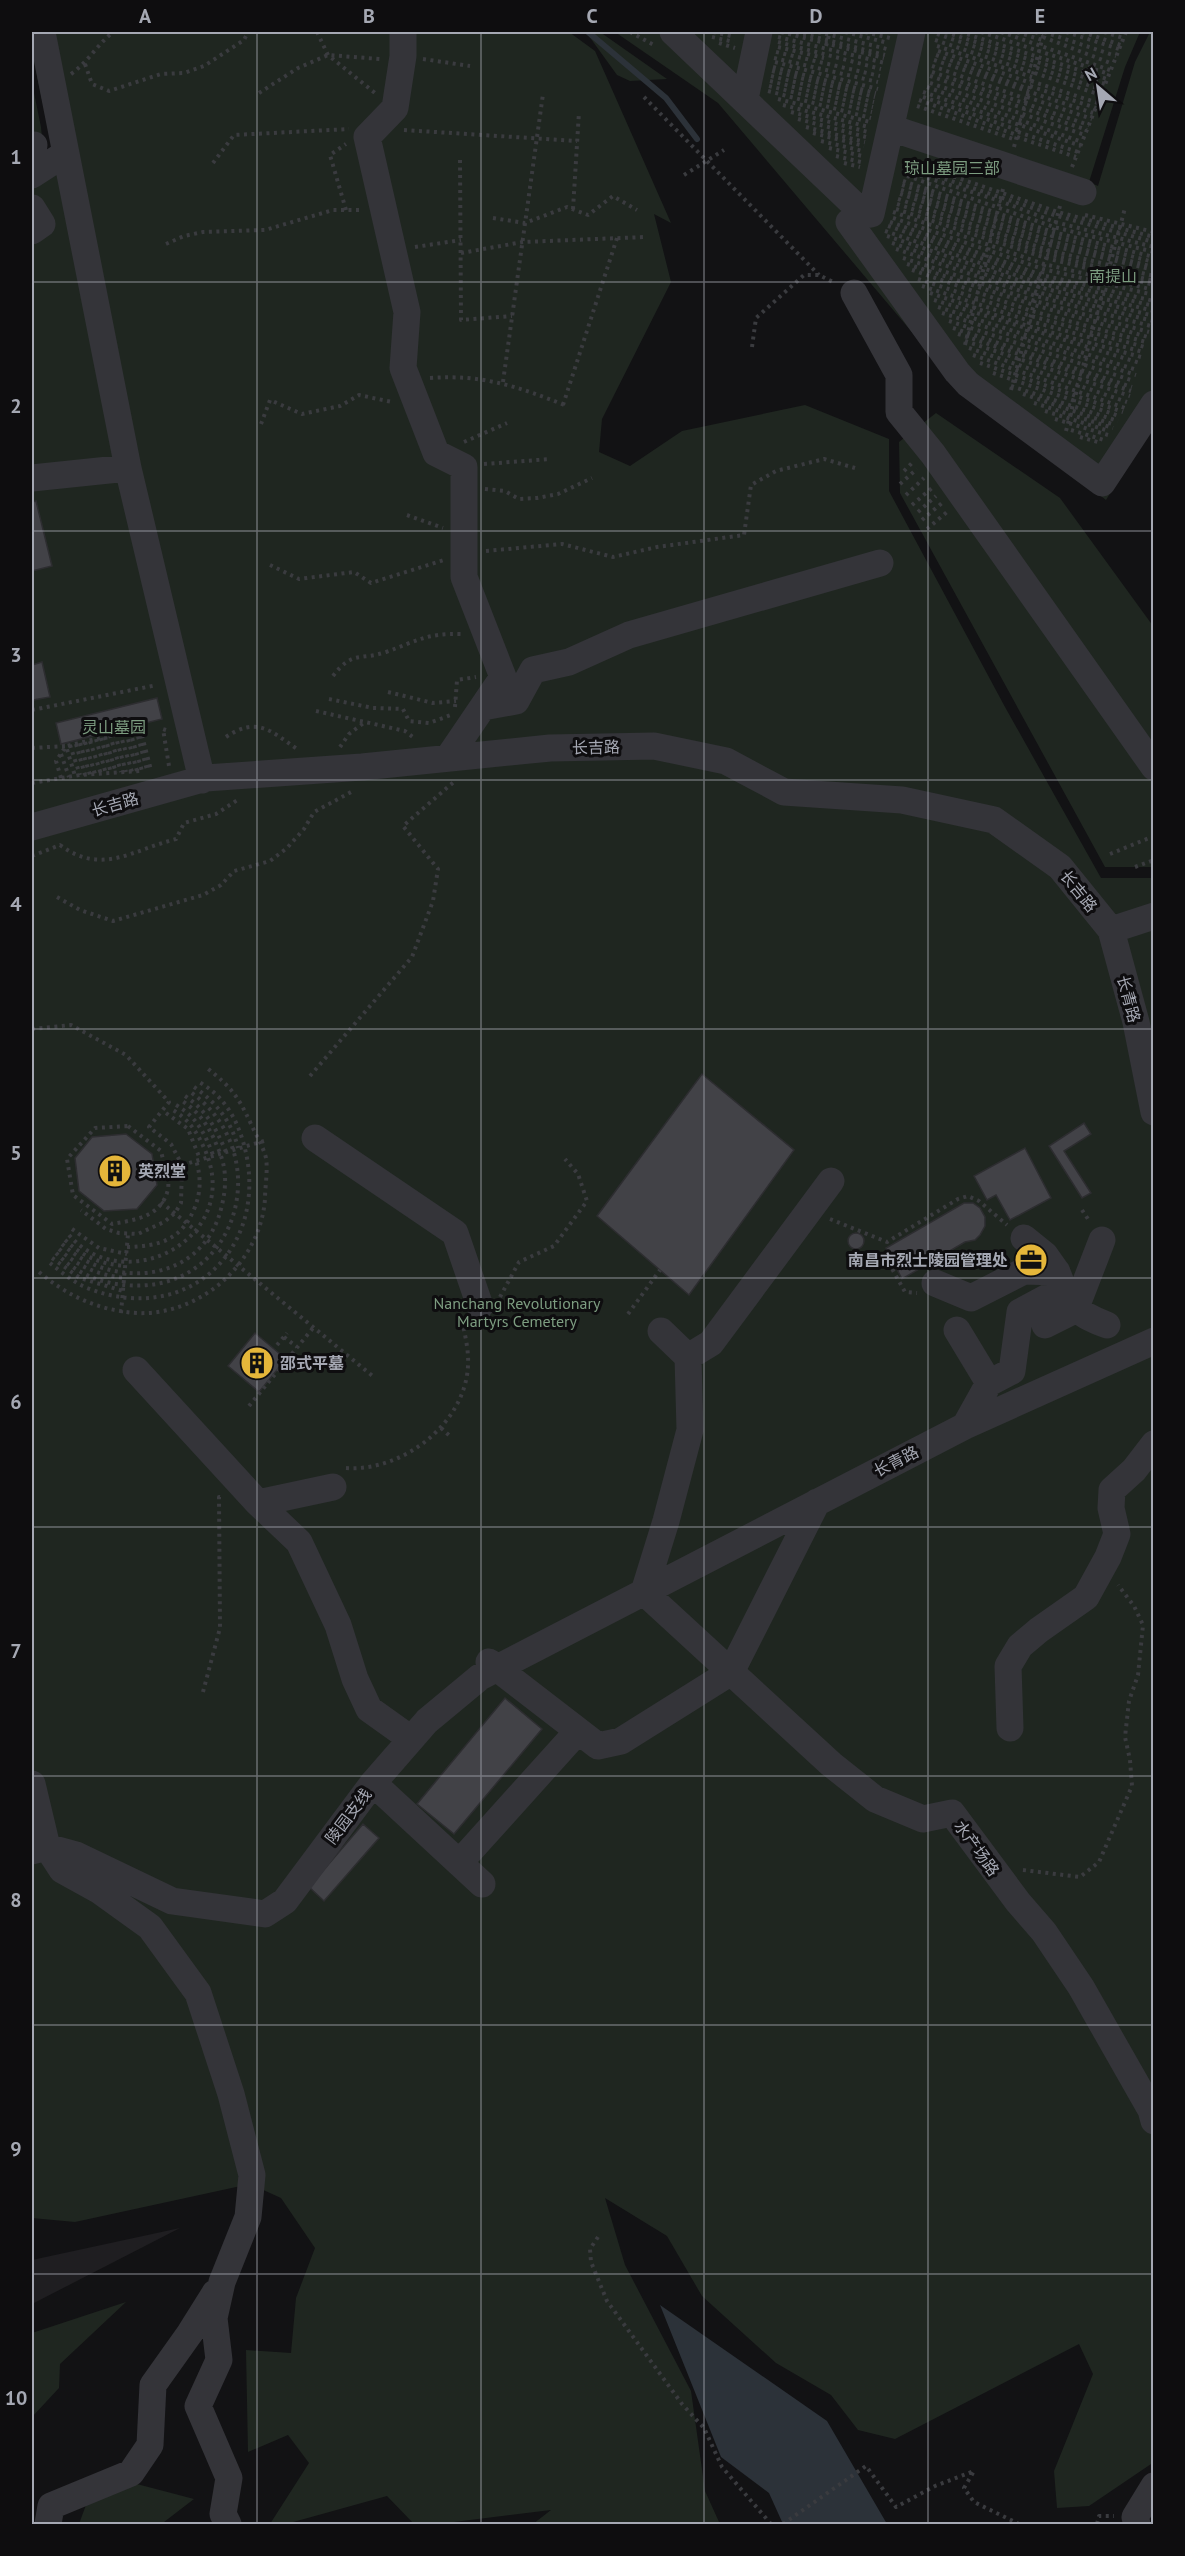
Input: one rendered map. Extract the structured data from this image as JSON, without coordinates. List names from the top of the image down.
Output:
{
  "streets": {
    "street": [
      "长吉路",
      "长青路",
      "陵园支线",
      "水产场路"
    ]
  },
  "crossings": [
    ["长吉路", "长青路"],
    ["长青路", "陵园支线"],
    ["长青路", "水产场路"],
    ["陵园支线", "水产场路"]
  ],
  "parks": [
    "琼山墓园三部",
    "南提山",
    "灵山墓园",
    "Nanchang Revolutionary Martyrs Cemetery"
  ],
  "places": {
    "building": ["英烈堂", "邵式平墓"],
    "office": ["南昌市烈士陵园管理处"]
  },
  "north": "top left",
  "grid": {
    "columns": [
      "A",
      "B",
      "C",
      "D",
      "E"
    ],
    "rows": [
      "1",
      "2",
      "3",
      "4",
      "5",
      "6",
      "7",
      "8",
      "9",
      "10"
    ]
  }
}
